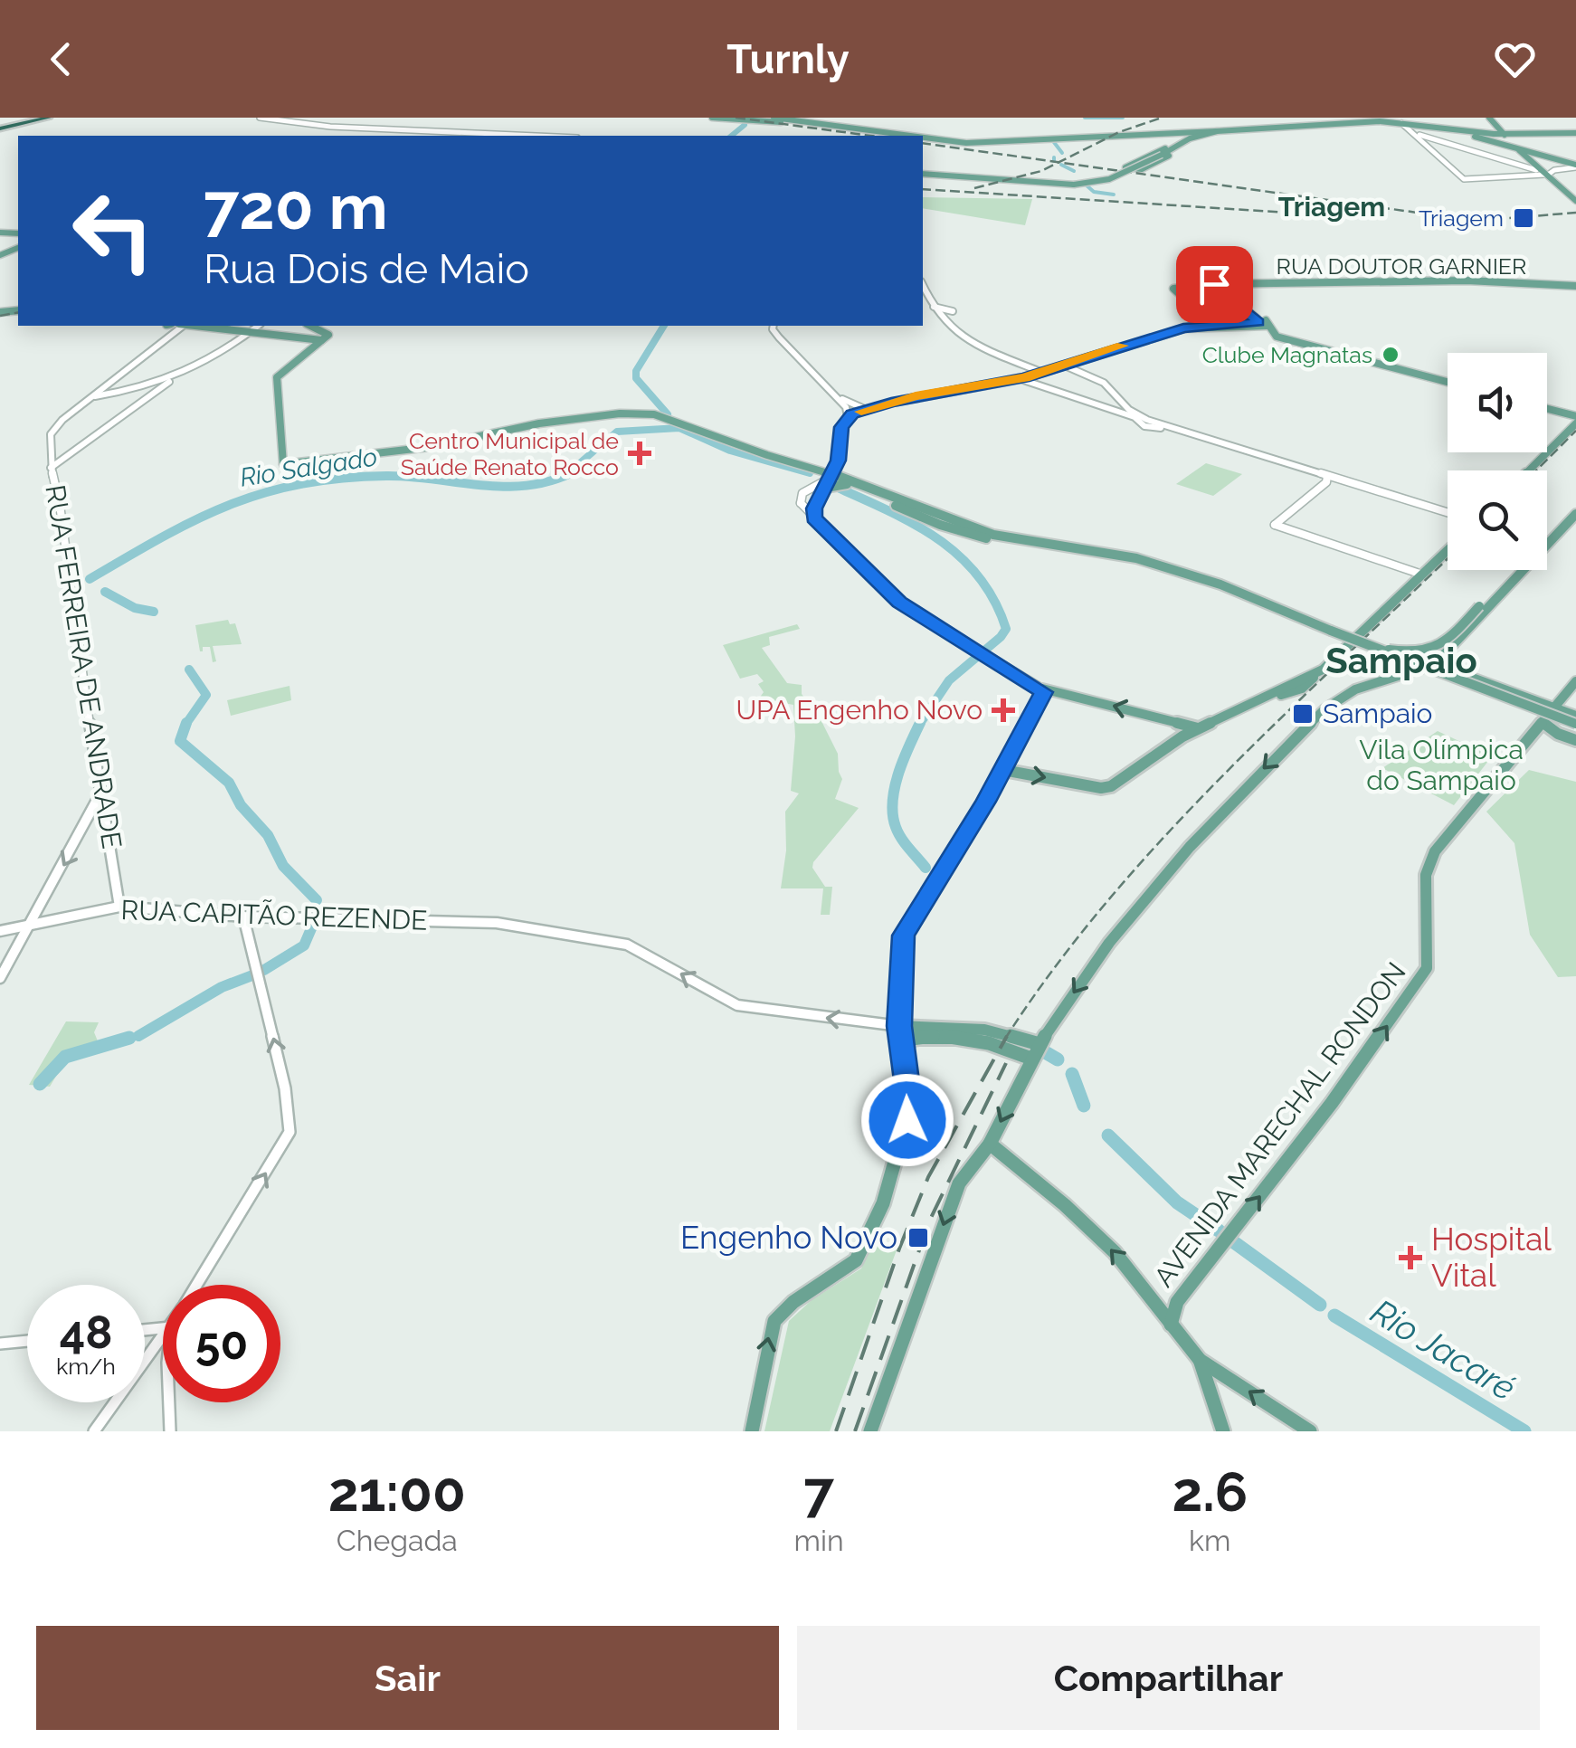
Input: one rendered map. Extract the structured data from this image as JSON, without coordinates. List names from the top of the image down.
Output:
{
  "streets": {
    "main road": ["RUA DOUTOR GARNIER", "AVENIDA MARECHAL RONDON"],
    "street": ["RUA FERREIRA DE ANDRADE", "RUA CAPITÃO REZENDE"]
  },
  "crossings": [
    ["RUA FERREIRA DE ANDRADE", "RUA CAPITÃO REZENDE"]
  ],
  "one_way": ["RUA CAPITÃO REZENDE", "AVENIDA MARECHAL RONDON"],
  "districts": ["Triagem", "Sampaio"],
  "water": ["Rio Salgado", "Rio Jacaré"],
  "parks": ["Vila Olímpica do Sampaio"],
  "places": {
    "transit": ["Triagem", "Sampaio", "Engenho Novo"],
    "other": ["Clube Magnatas"],
    "health": ["Centro Municipal de Saúde Renato Rocco", "UPA Engenho Novo", "Hospital Vital"]
  },
  "page": {
    "header": "Turnly",
    "turn": ["720 m", "Rua Dois de Maio"],
    "speed": "48 km/h",
    "limit": "50",
    "eta": [
      "21:00",
      "Chegada",
      "7",
      "min",
      "2.6",
      "km"
    ],
    "buttons": ["Sair", "Compartilhar"]
  }
}
